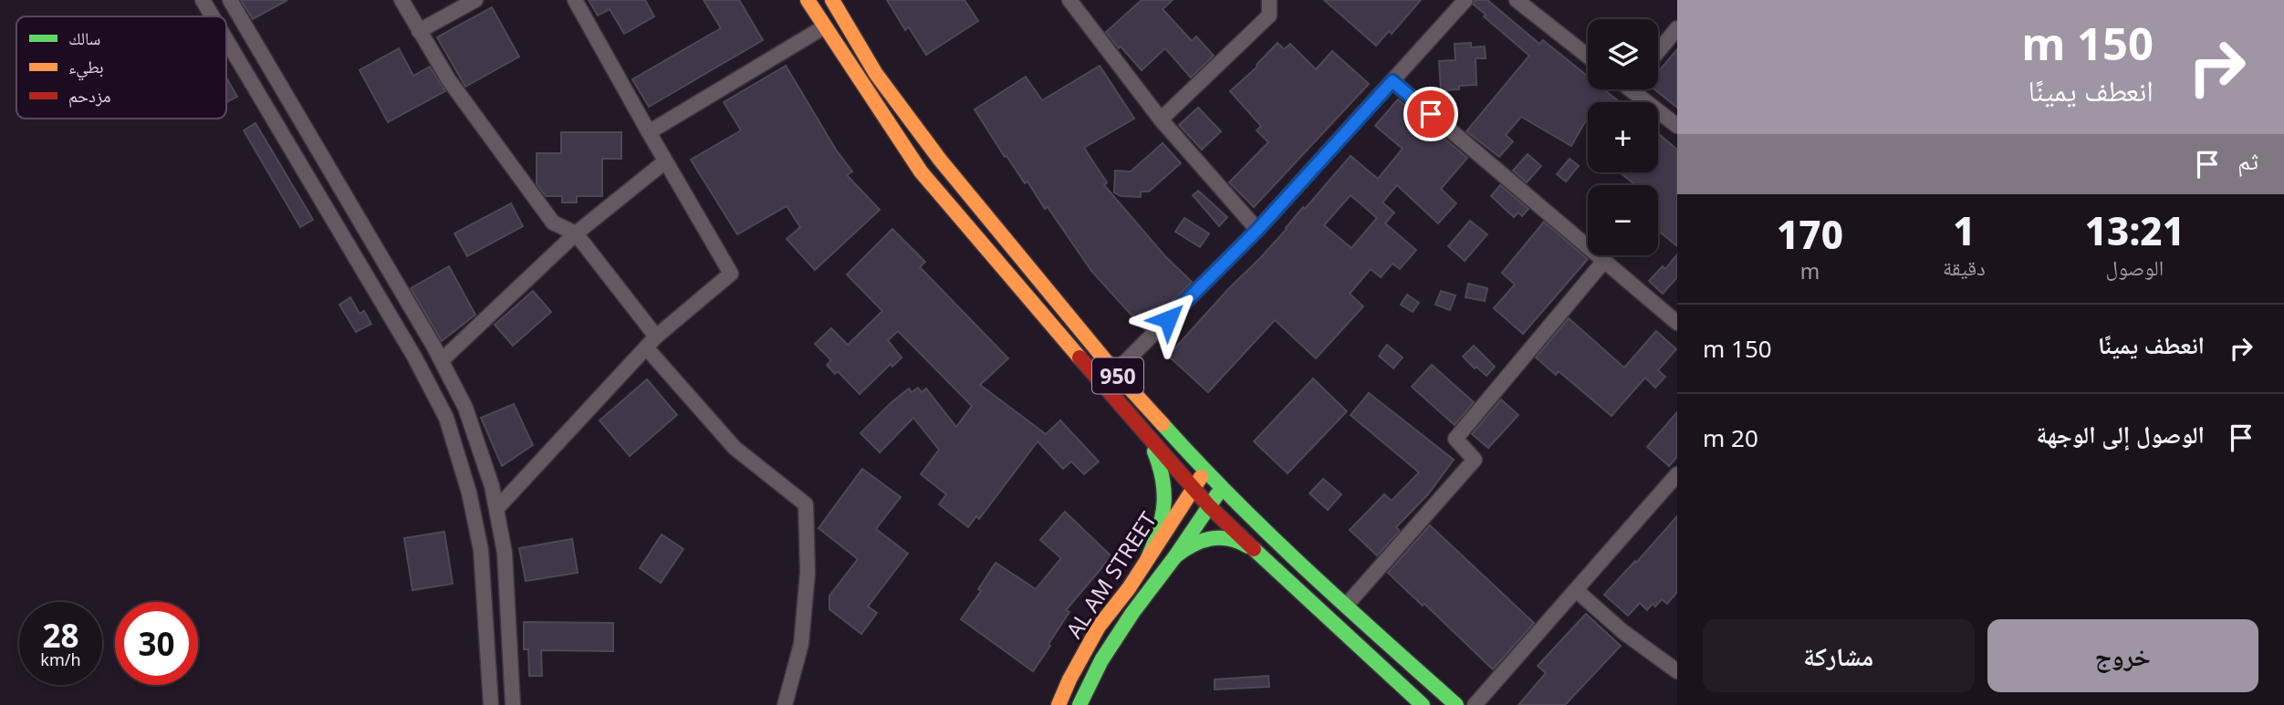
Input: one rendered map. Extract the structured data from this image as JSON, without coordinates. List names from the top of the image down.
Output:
{
  "streets": {
    "main road": ["950", "AL AM STREET"]
  },
  "crossings": [
    ["950", "AL AM STREET"]
  ],
  "legend": ["سالك", "بطيء", "مزدحم"],
  "page": {
    "turn": ["150 m", "انعطف يمينًا"],
    "map_buttons": ["+", "−"],
    "then": "ثم",
    "eta": [
      "13:21",
      "الوصول",
      "1",
      "دقيقة",
      "170",
      "m"
    ],
    "list": [
      {
        "name": "انعطف يمينًا",
        "value": "150 m"
      },
      {
        "name": "الوصول إلى الوجهة",
        "value": "20 m"
      }
    ],
    "speed": "28 km/h",
    "limit": "30",
    "buttons": ["خروج", "مشاركة"]
  }
}
